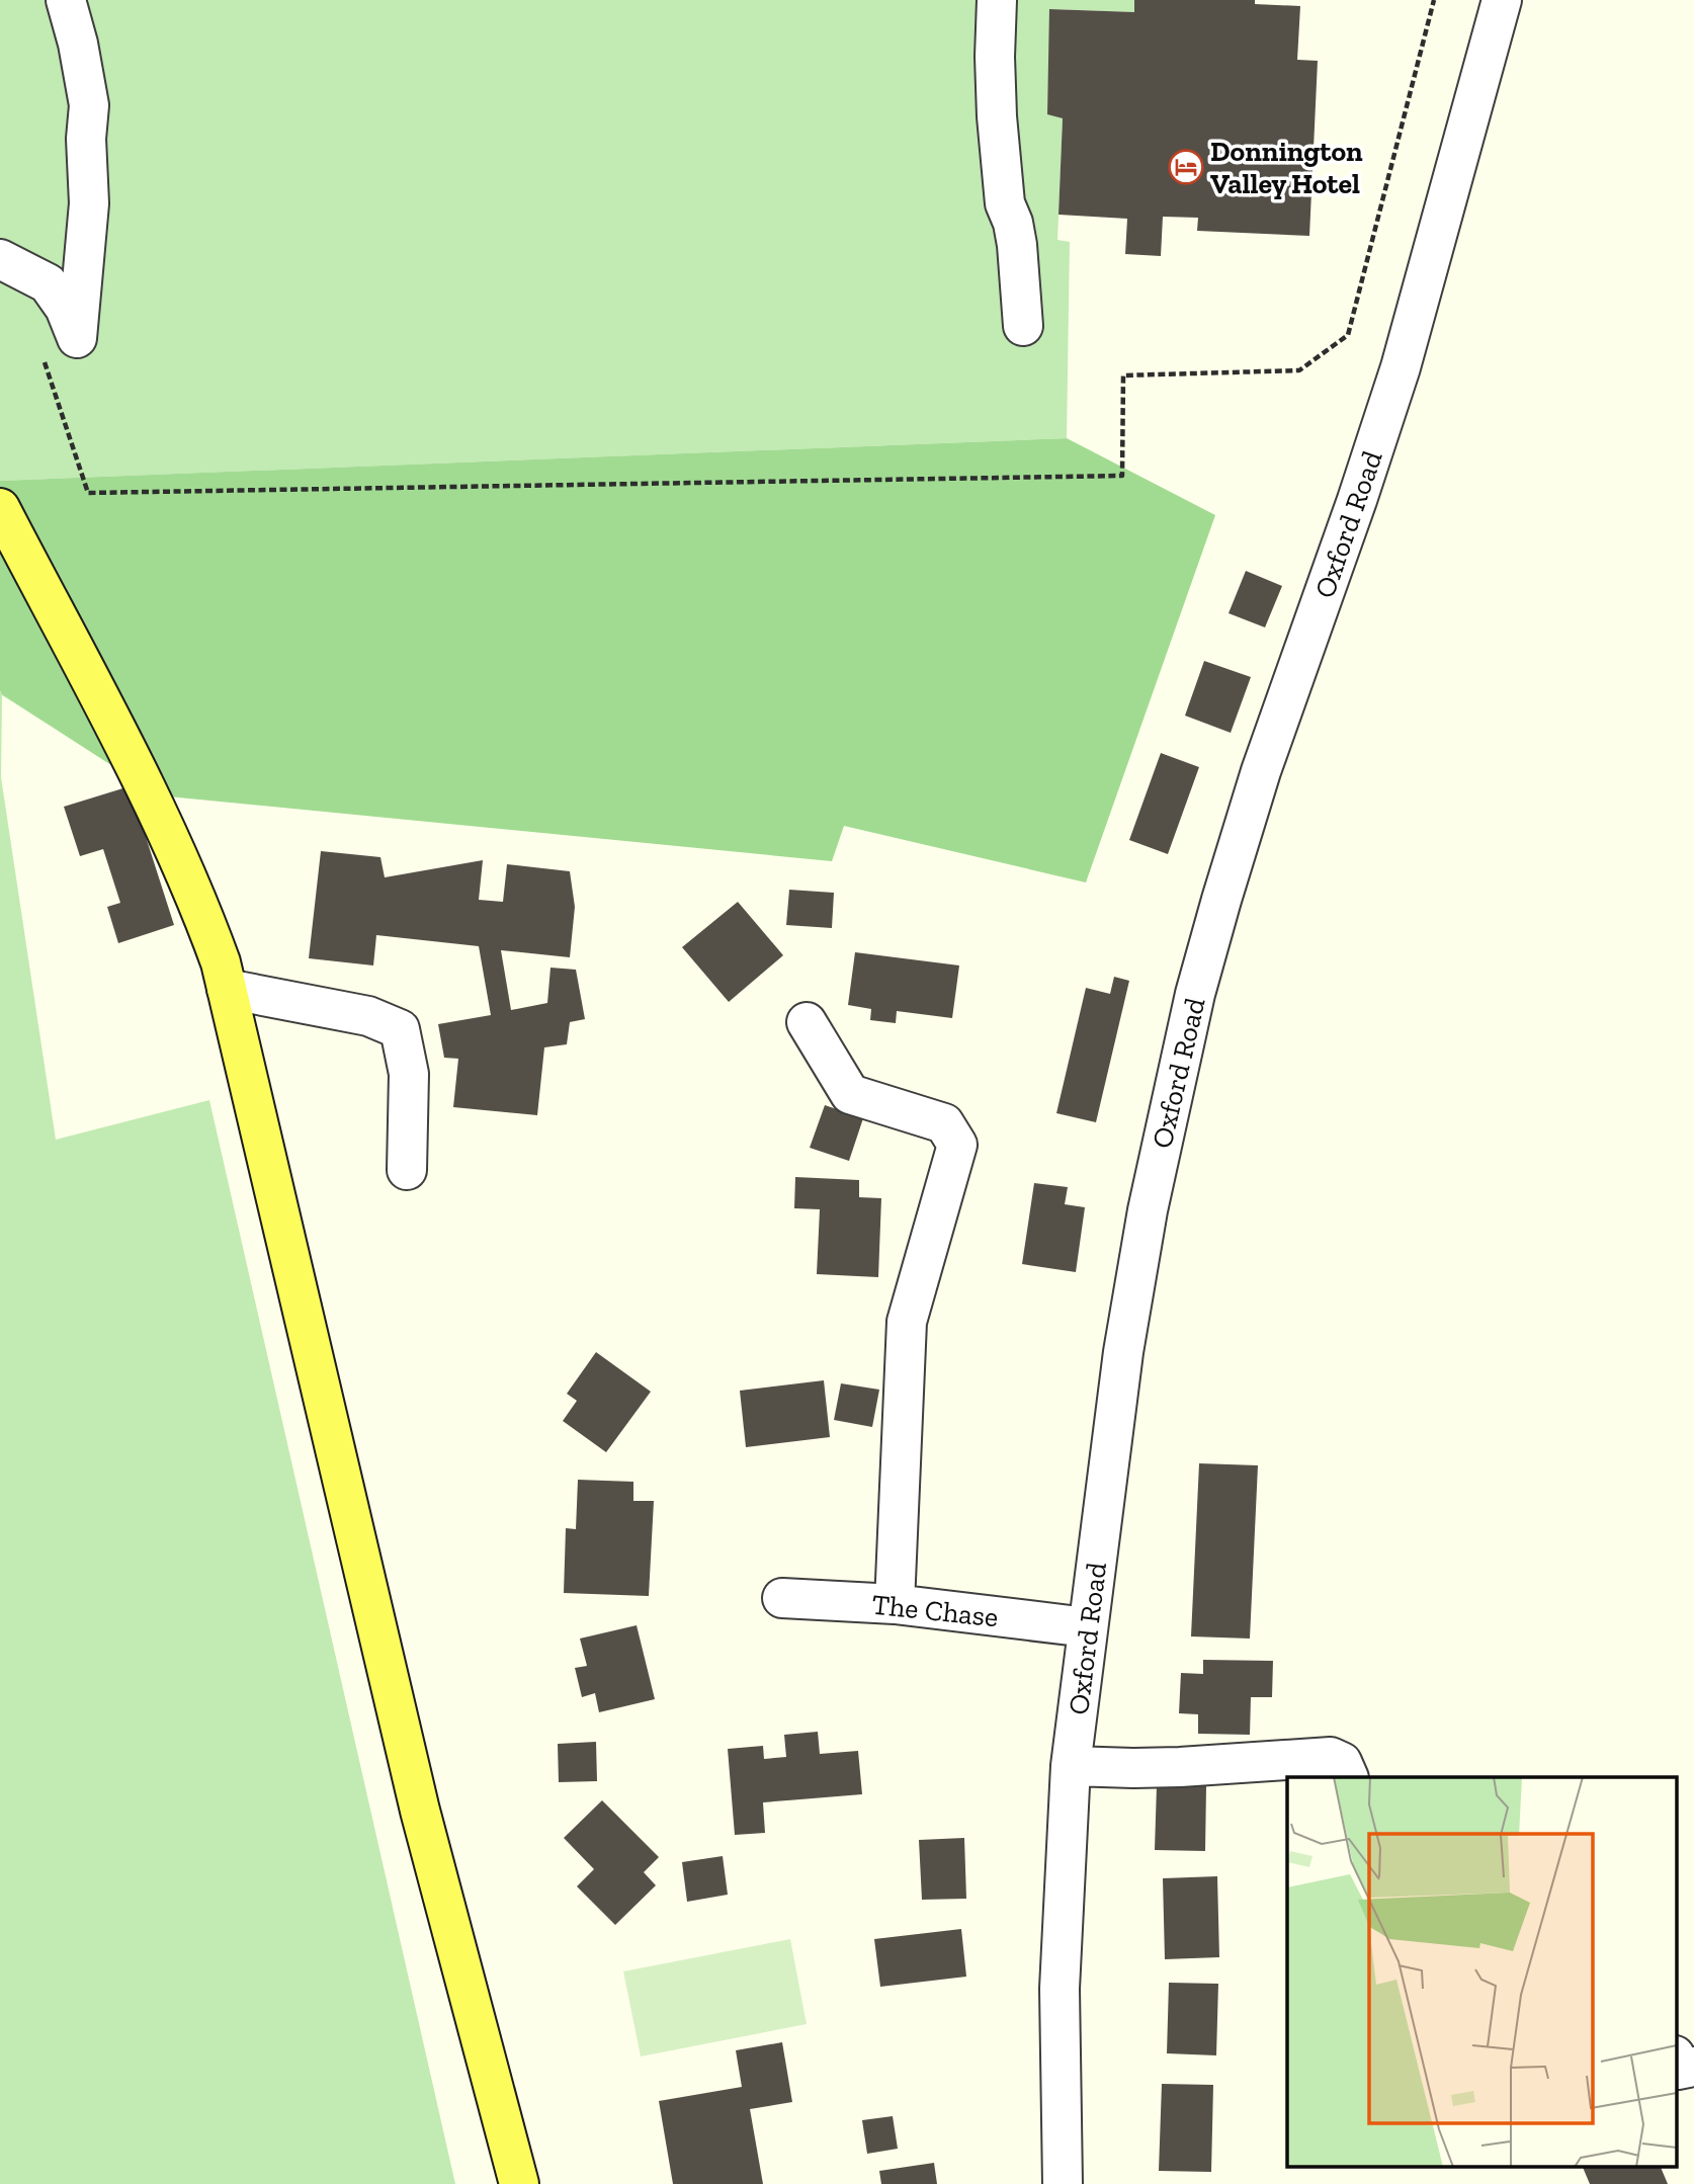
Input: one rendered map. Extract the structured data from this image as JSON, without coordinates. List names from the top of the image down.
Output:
{
  "streets": {
    "street": ["Oxford Road", "The Chase"]
  },
  "crossings": [
    ["Oxford Road", "The Chase"]
  ],
  "places": {
    "hotel": ["Donnington Valley Hotel"]
  }
}
